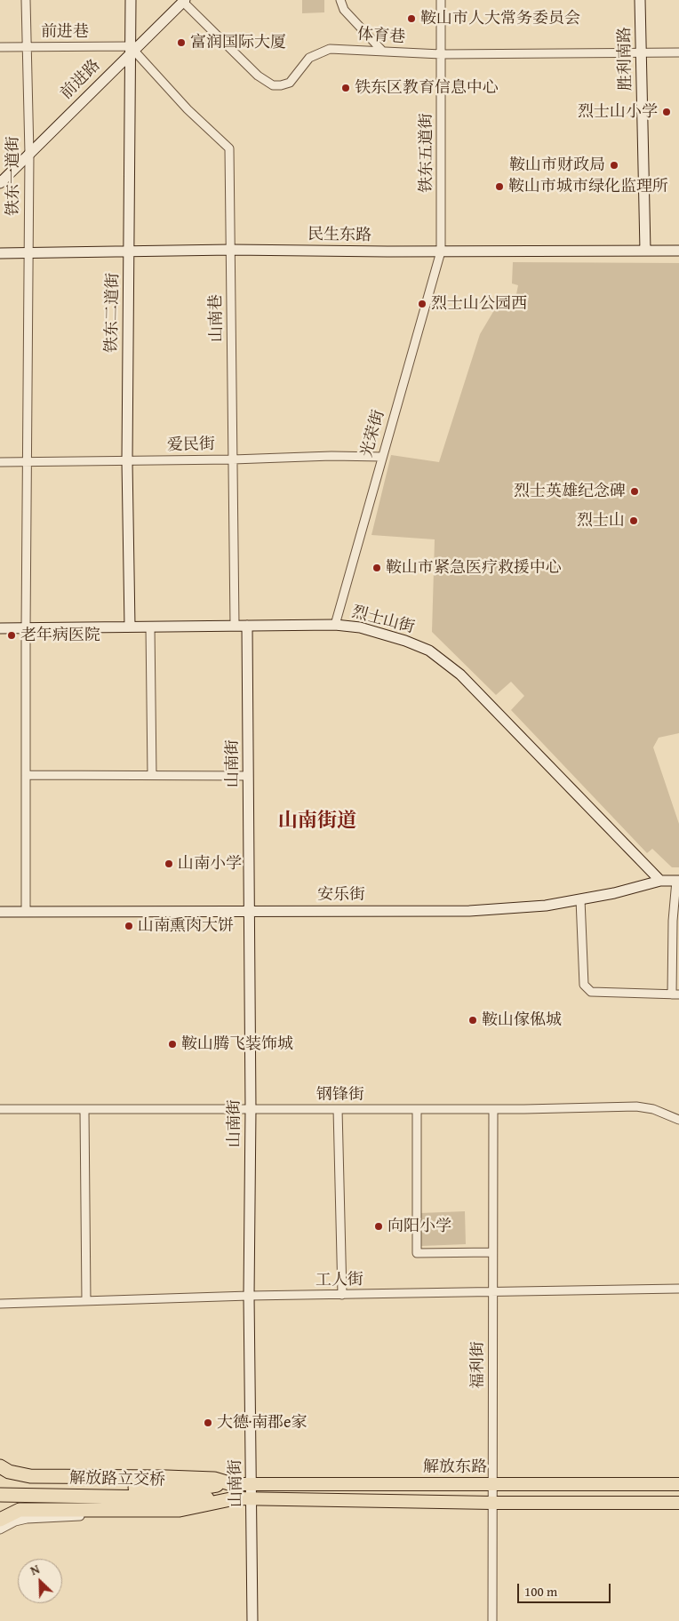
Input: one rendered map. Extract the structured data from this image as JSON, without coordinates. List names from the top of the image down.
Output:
{
  "streets": {
    "highway": ["解放路立交桥"],
    "main road": [
      "胜利南路",
      "前进路",
      "民生东路",
      "铁东二道街",
      "烈士山街",
      "山南街",
      "安乐街",
      "解放东路"
    ],
    "street": [
      "前进巷",
      "体育巷",
      "铁东五道街",
      "铁东一道街",
      "山南巷",
      "光荣街",
      "爱民街",
      "钢锋街",
      "工人街",
      "福利街"
    ]
  },
  "crossings": [
    ["前进巷", "前进路"],
    ["前进巷", "铁东一道街"],
    ["前进巷", "铁东二道街"],
    ["前进巷", "山南巷"],
    ["体育巷", "胜利南路"],
    ["体育巷", "前进路"],
    ["体育巷", "铁东五道街"],
    ["胜利南路", "民生东路"],
    ["前进路", "铁东一道街"],
    ["前进路", "铁东二道街"],
    ["前进路", "山南巷"],
    ["铁东五道街", "民生东路"],
    ["铁东五道街", "光荣街"],
    ["铁东一道街", "民生东路"],
    ["铁东一道街", "爱民街"],
    ["铁东一道街", "烈士山街"],
    ["铁东一道街", "安乐街"],
    ["民生东路", "铁东二道街"],
    ["民生东路", "山南巷"],
    ["民生东路", "光荣街"],
    ["铁东二道街", "山南巷"],
    ["铁东二道街", "爱民街"],
    ["铁东二道街", "烈士山街"],
    ["山南巷", "爱民街"],
    ["山南巷", "烈士山街"],
    ["光荣街", "爱民街"],
    ["光荣街", "烈士山街"],
    ["烈士山街", "山南街"],
    ["烈士山街", "安乐街"],
    ["山南街", "安乐街"],
    ["山南街", "钢锋街"],
    ["山南街", "工人街"],
    ["山南街", "解放东路"],
    ["钢锋街", "福利街"],
    ["工人街", "福利街"],
    ["福利街", "解放东路"],
    ["解放东路", "解放路立交桥"]
  ],
  "districts": ["山南街道"],
  "places": [
    "鞍山市人大常务委员会",
    "富润国际大厦",
    "铁东区教育信息中心",
    "烈士山小学",
    "鞍山市财政局",
    "鞍山市城市绿化监理所",
    "烈士山公园西",
    "烈士英雄纪念碑",
    "烈士山",
    "鞍山市紧急医疗救援中心",
    "老年病医院",
    "山南小学",
    "山南熏肉大饼",
    "鞍山傢俬城",
    "鞍山腾飞装饰城",
    "向阳小学",
    "大德·南郡e家"
  ],
  "scale_bar": "100 m",
  "north": "top left"
}
